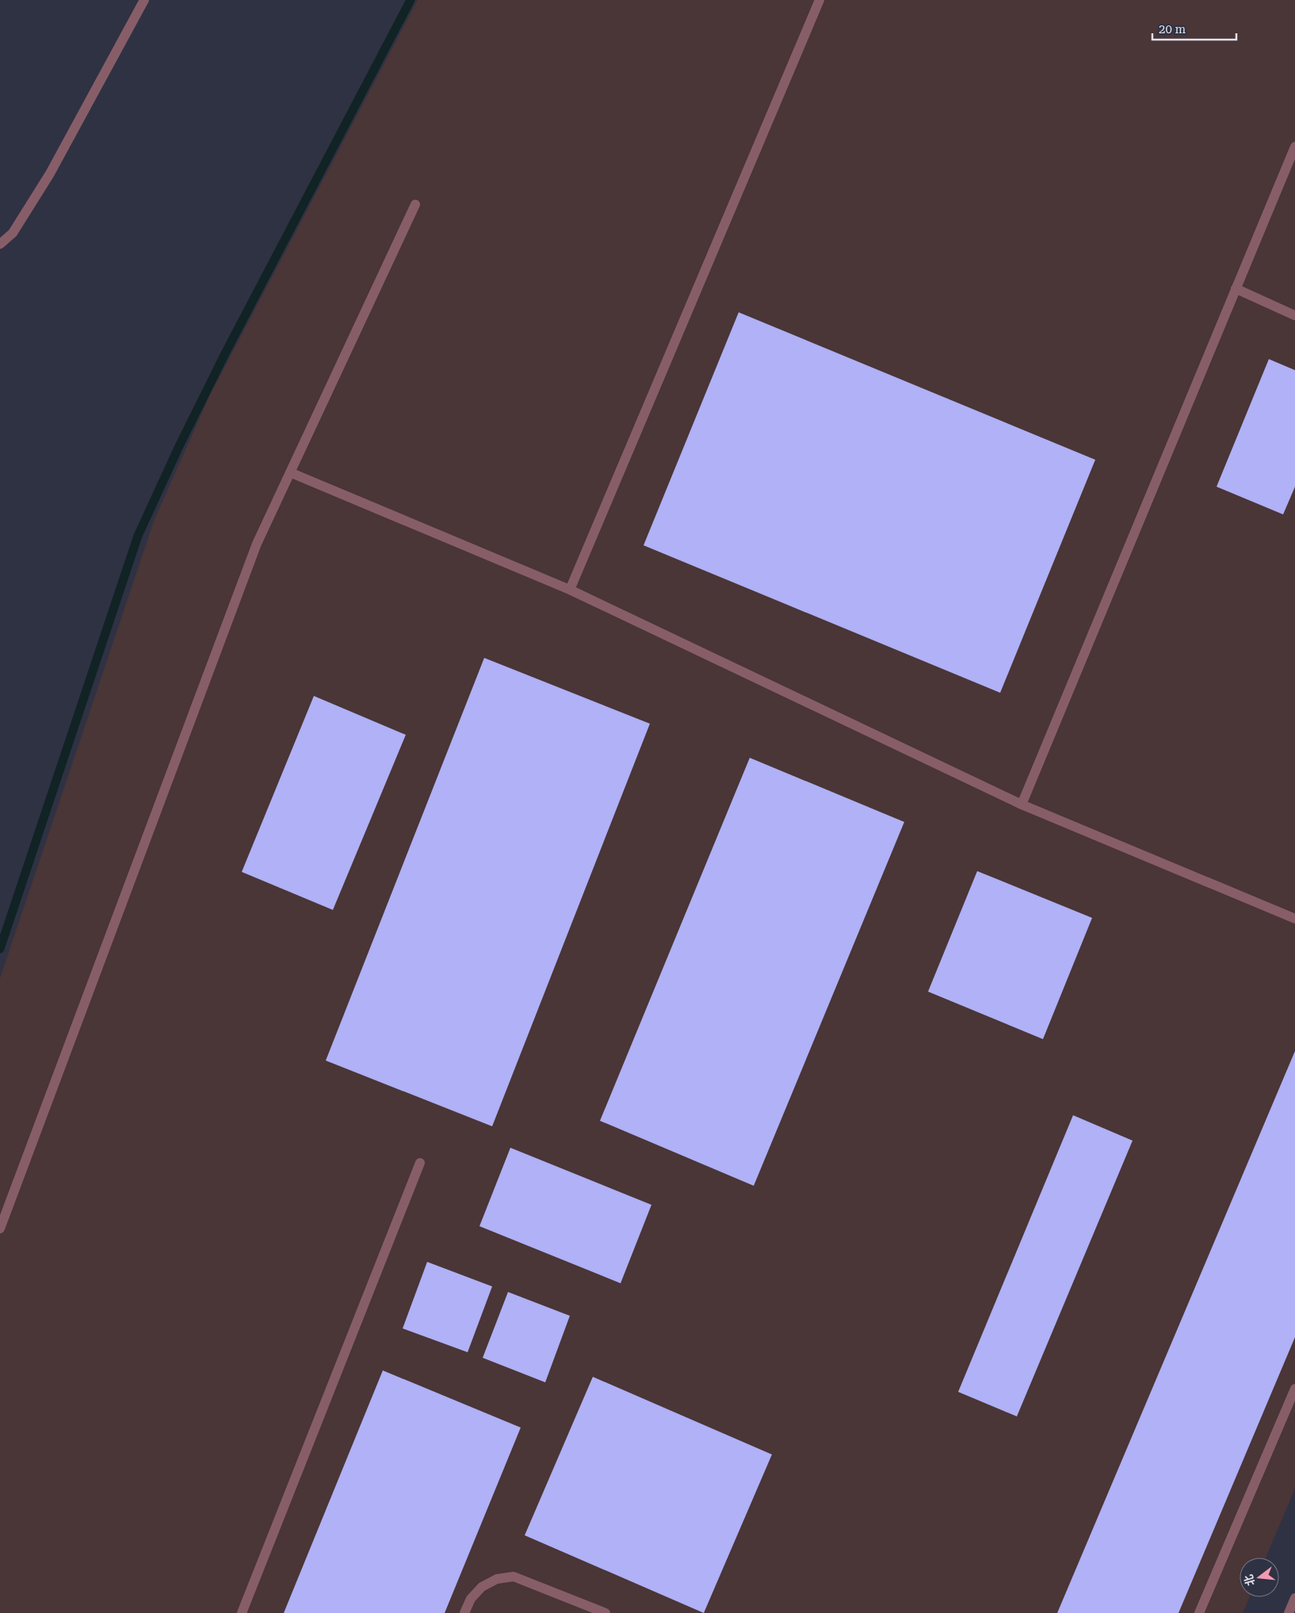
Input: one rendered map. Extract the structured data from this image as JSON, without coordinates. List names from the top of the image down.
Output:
{
  "scale_bar": "20 m",
  "north": "left"
}
